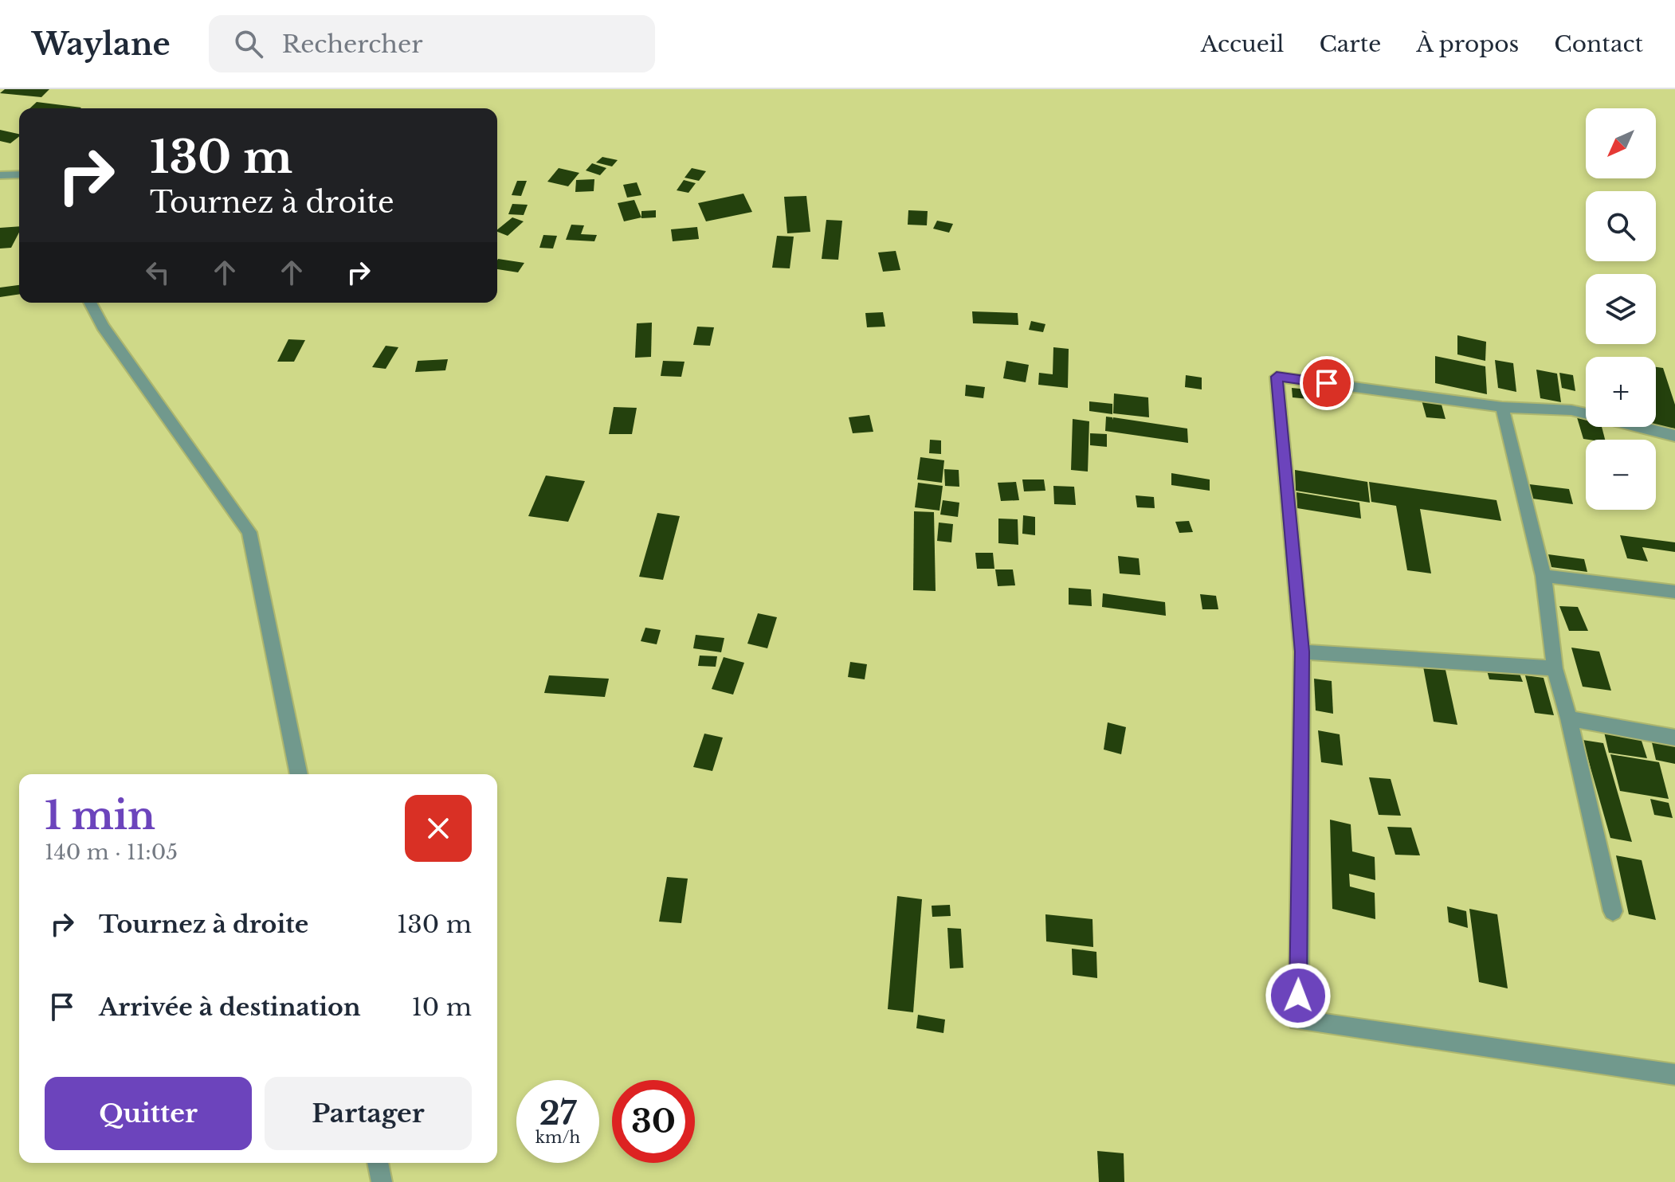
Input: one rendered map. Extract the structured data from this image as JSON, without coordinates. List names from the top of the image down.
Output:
{
  "north": "bottom left",
  "page": {
    "header": "Waylane",
    "search": "Rechercher",
    "nav": [
      "Accueil",
      "Carte",
      "À propos",
      "Contact"
    ],
    "map_buttons": ["+", "−"],
    "turn": ["130 m", "Tournez à droite"],
    "heading": ["1 min", "140 m · 11:05"],
    "list": [
      {
        "name": "Tournez à droite",
        "value": "130 m"
      },
      {
        "name": "Arrivée à destination",
        "value": "10 m"
      }
    ],
    "buttons": ["Quitter", "Partager"],
    "speed": "27 km/h",
    "limit": "30"
  }
}
